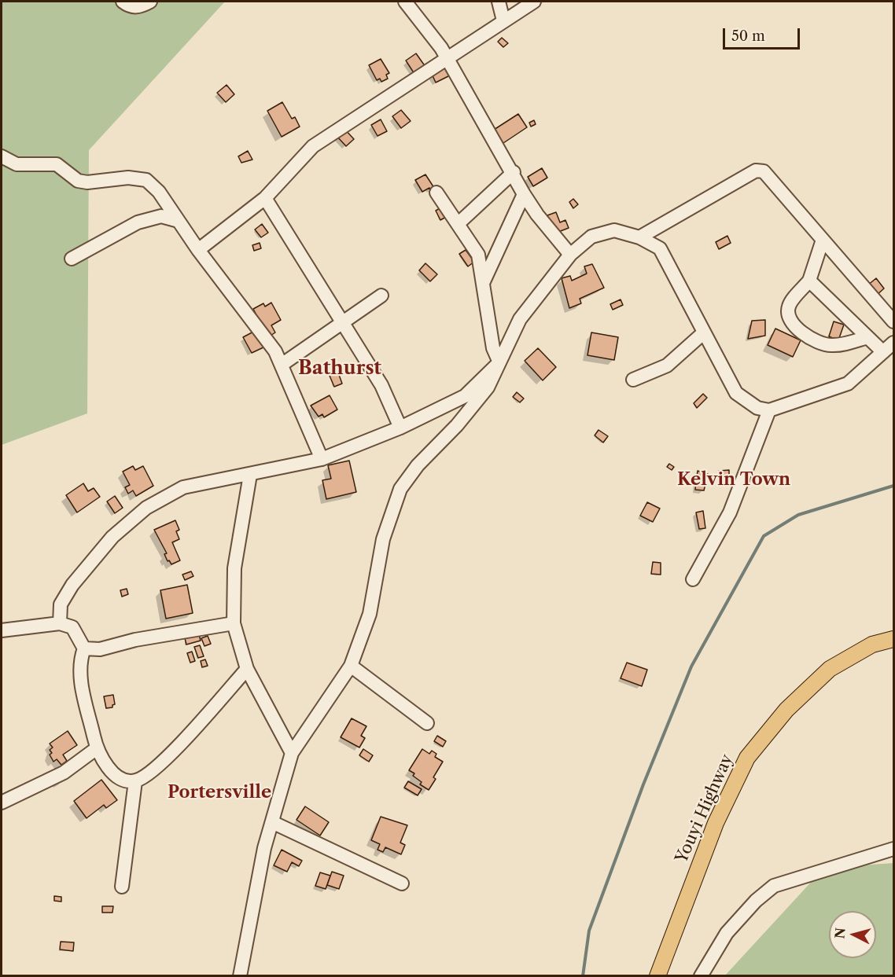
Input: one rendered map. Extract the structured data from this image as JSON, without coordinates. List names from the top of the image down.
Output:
{
  "streets": {
    "main road": ["Youyi Highway"]
  },
  "districts": ["Bathurst", "Kelvin Town", "Portersville"],
  "scale_bar": "50 m",
  "north": "left"
}
